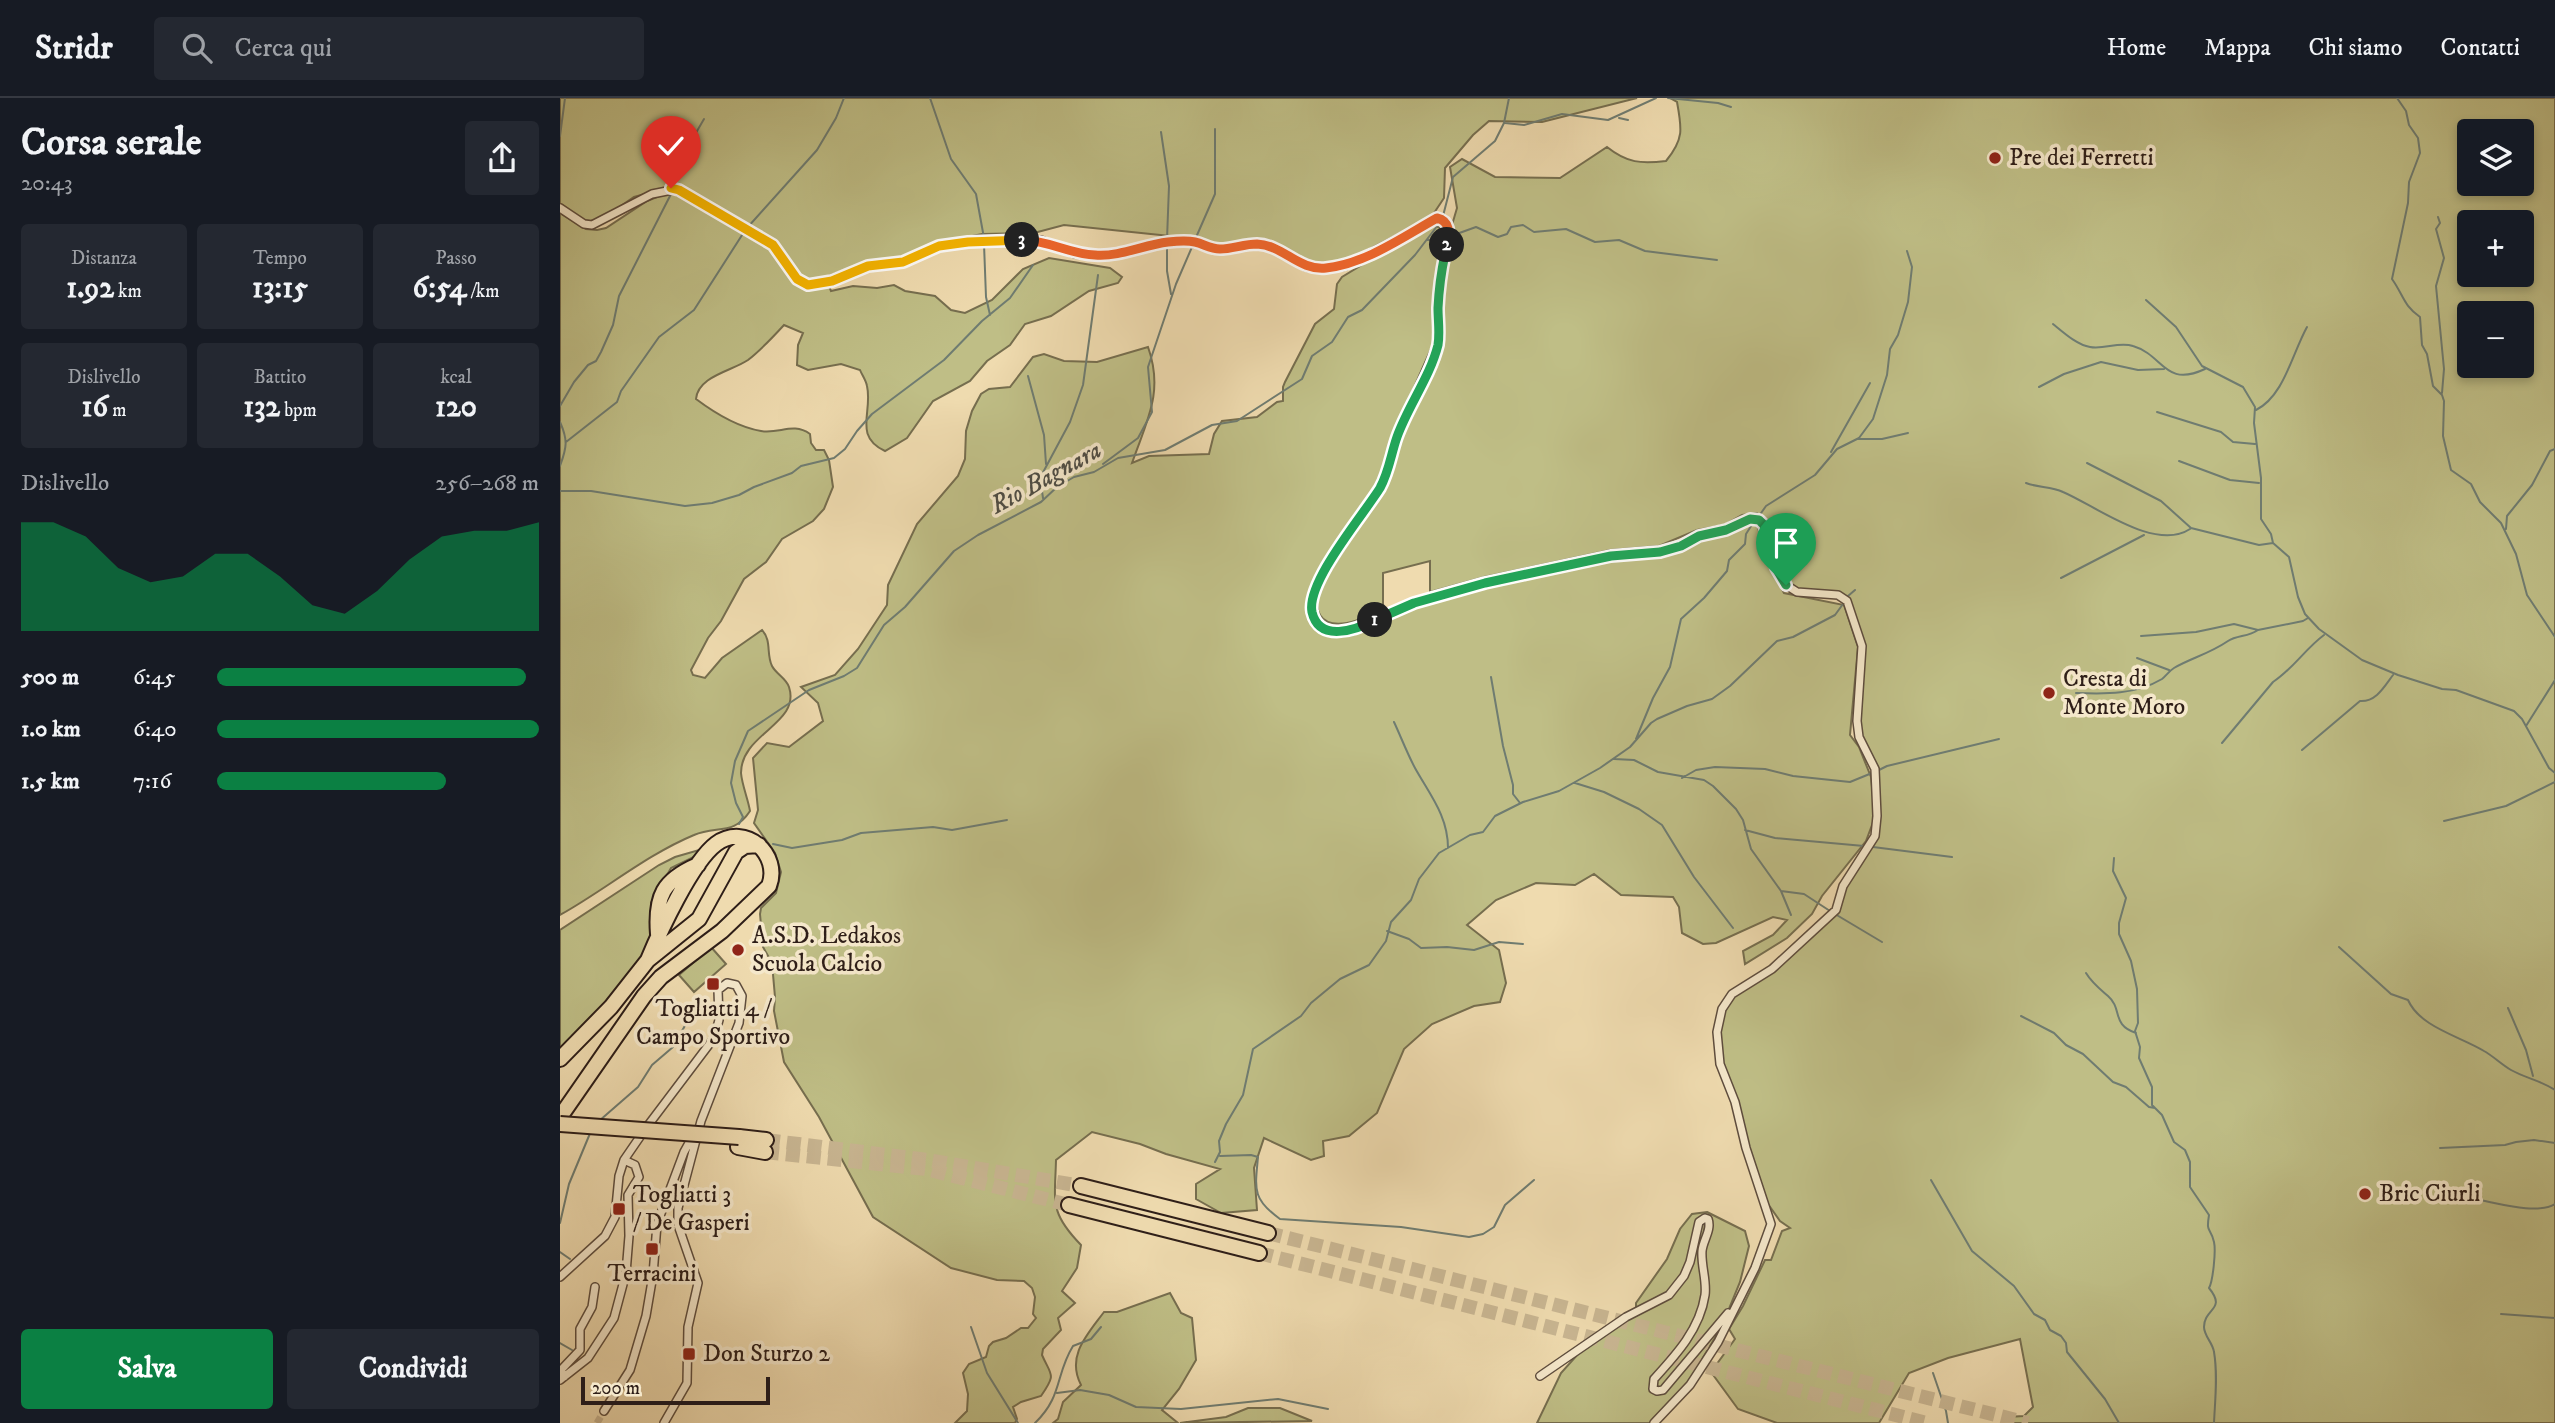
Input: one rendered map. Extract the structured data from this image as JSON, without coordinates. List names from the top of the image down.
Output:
{
  "water": ["Rio Bagnara"],
  "places": {
    "other": [
      "Pre dei Ferretti",
      "Cresta di Monte Moro",
      "A.S.D. Ledakos Scuola Calcio",
      "Bric Ciurli"
    ],
    "transit": [
      "Togliatti 4 / Campo Sportivo",
      "Togliatti 3 / De Gasperi",
      "Terracini",
      "Don Sturzo 2"
    ]
  },
  "scale_bar": "200 m",
  "page": {
    "header": "Stridr",
    "search": "Cerca qui",
    "nav": [
      "Home",
      "Mappa",
      "Chi siamo",
      "Contatti"
    ],
    "heading": ["Corsa serale", "20:43"],
    "map_buttons": ["+", "−"],
    "stats": [
      ["Distanza", "1.92 km"],
      ["Tempo", "13:15"],
      ["Passo", "6:54 /km"],
      ["Dislivello", "16 m"],
      ["Battito", "132 bpm"],
      ["kcal", "120"]
    ],
    "pins": ["3", "2", "1"],
    "chart": ["Dislivello", "256–268 m"],
    "list": [
      {
        "name": "500 m",
        "note": "6:45"
      },
      {
        "name": "1.0 km",
        "note": "6:40"
      },
      {
        "name": "1.5 km",
        "note": "7:16"
      }
    ],
    "buttons": ["Salva", "Condividi"],
    "scale": "200 m"
  }
}
